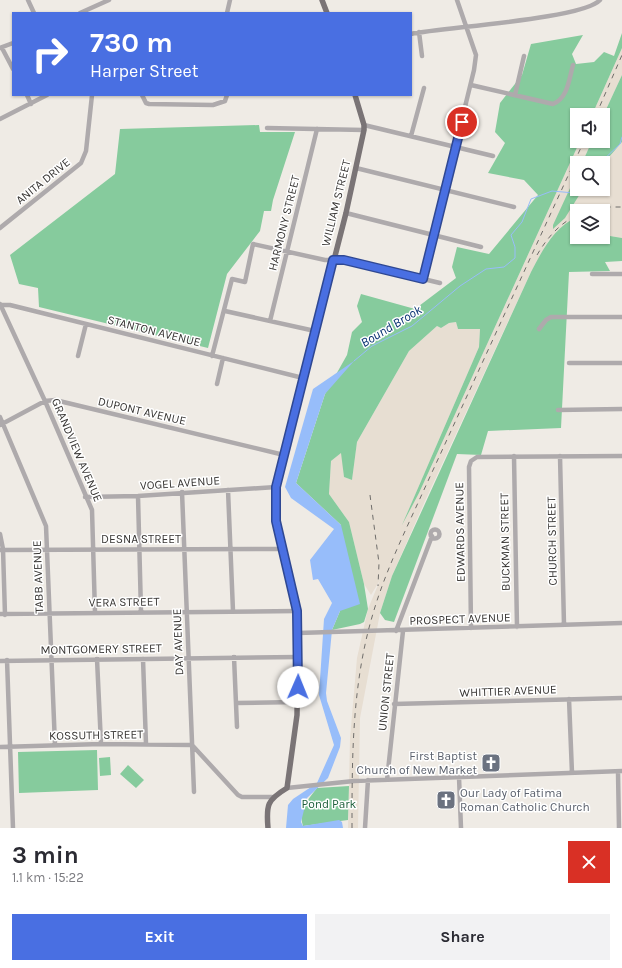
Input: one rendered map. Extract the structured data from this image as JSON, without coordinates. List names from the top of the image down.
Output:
{
  "streets": {
    "main road": ["WILLIAM STREET"],
    "street": [
      "ANITA DRIVE",
      "HARMONY STREET",
      "STANTON AVENUE",
      "DUPONT AVENUE",
      "GRANDVIEW AVENUE",
      "VOGEL AVENUE",
      "EDWARDS AVENUE",
      "DESNA STREET",
      "CHURCH STREET",
      "BUCKMAN STREET",
      "TABB AVENUE",
      "VERA STREET",
      "PROSPECT AVENUE",
      "DAY AVENUE",
      "MONTGOMERY STREET",
      "WHITTIER AVENUE",
      "UNION STREET",
      "KOSSUTH STREET"
    ]
  },
  "crossings": [
    ["WILLIAM STREET", "STANTON AVENUE"],
    ["WILLIAM STREET", "DUPONT AVENUE"],
    ["WILLIAM STREET", "VOGEL AVENUE"],
    ["WILLIAM STREET", "DESNA STREET"],
    ["WILLIAM STREET", "VERA STREET"],
    ["WILLIAM STREET", "PROSPECT AVENUE"],
    ["WILLIAM STREET", "MONTGOMERY STREET"],
    ["STANTON AVENUE", "GRANDVIEW AVENUE"],
    ["DUPONT AVENUE", "GRANDVIEW AVENUE"],
    ["GRANDVIEW AVENUE", "VOGEL AVENUE"],
    ["GRANDVIEW AVENUE", "DESNA STREET"],
    ["GRANDVIEW AVENUE", "VERA STREET"],
    ["VOGEL AVENUE", "DAY AVENUE"],
    ["EDWARDS AVENUE", "CHURCH STREET"],
    ["EDWARDS AVENUE", "BUCKMAN STREET"],
    ["EDWARDS AVENUE", "PROSPECT AVENUE"],
    ["DESNA STREET", "TABB AVENUE"],
    ["DESNA STREET", "DAY AVENUE"],
    ["CHURCH STREET", "PROSPECT AVENUE"],
    ["BUCKMAN STREET", "PROSPECT AVENUE"],
    ["TABB AVENUE", "VERA STREET"],
    ["TABB AVENUE", "MONTGOMERY STREET"],
    ["TABB AVENUE", "KOSSUTH STREET"],
    ["VERA STREET", "DAY AVENUE"],
    ["PROSPECT AVENUE", "UNION STREET"],
    ["DAY AVENUE", "MONTGOMERY STREET"],
    ["DAY AVENUE", "KOSSUTH STREET"],
    ["WHITTIER AVENUE", "UNION STREET"]
  ],
  "water": ["Bound Brook"],
  "parks": ["Pond Park"],
  "places": {
    "church": ["First Baptist Church of New Market", "Our Lady of Fatima Roman Catholic Church"]
  },
  "page": {
    "turn": ["730 m", "Harper Street"],
    "heading": ["3 min", "1.1 km · 15:22"],
    "buttons": ["Exit", "Share"]
  }
}
